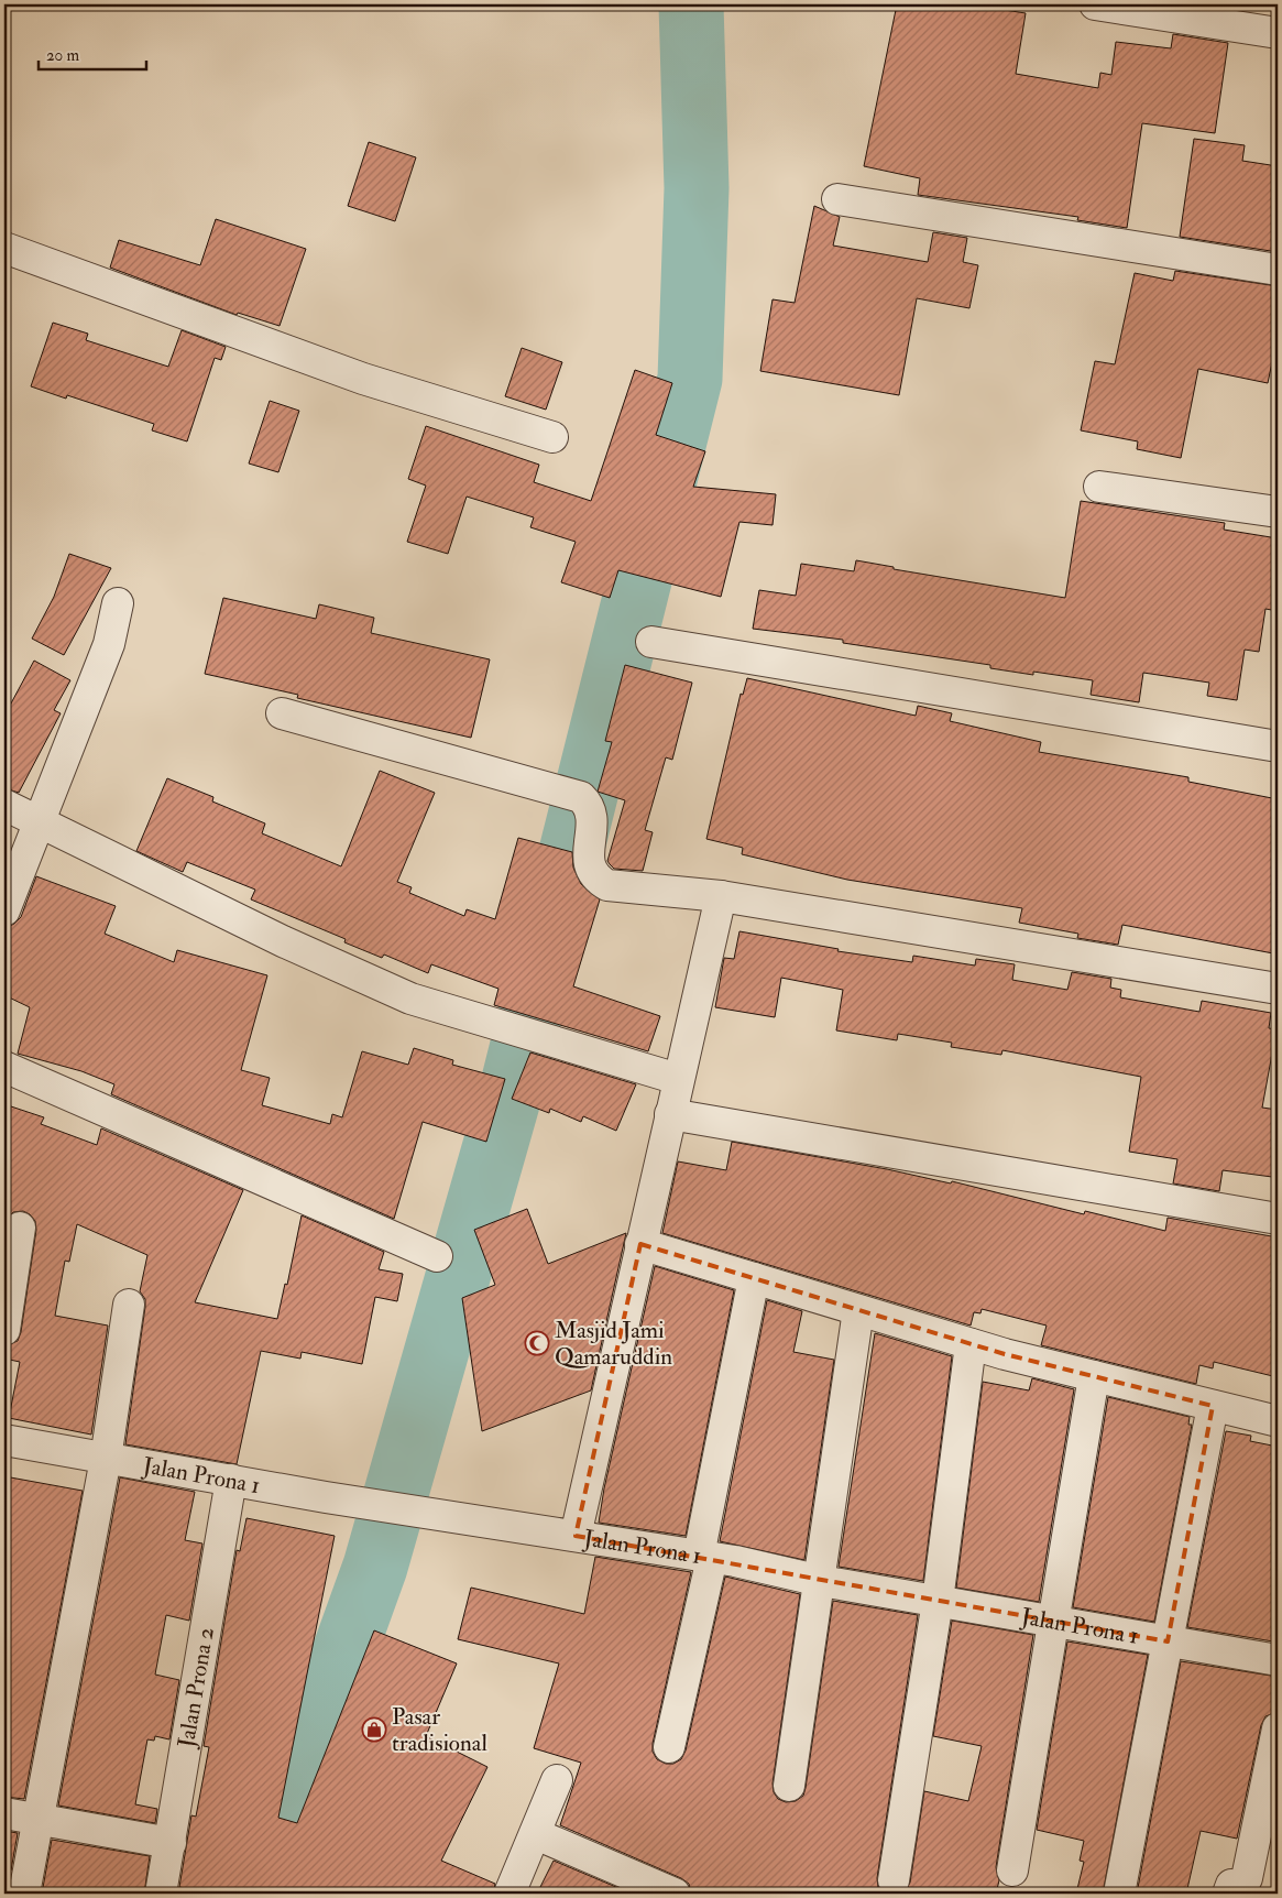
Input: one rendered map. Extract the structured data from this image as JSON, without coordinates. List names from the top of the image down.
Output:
{
  "streets": {
    "street": ["Jalan Prona 1", "Jalan Prona 2"]
  },
  "crossings": [
    ["Jalan Prona 1", "Jalan Prona 2"]
  ],
  "places": {
    "mosque": ["Masjid Jami Qamaruddin"],
    "shop": ["Pasar tradisional"]
  },
  "scale_bar": "20 m"
}
